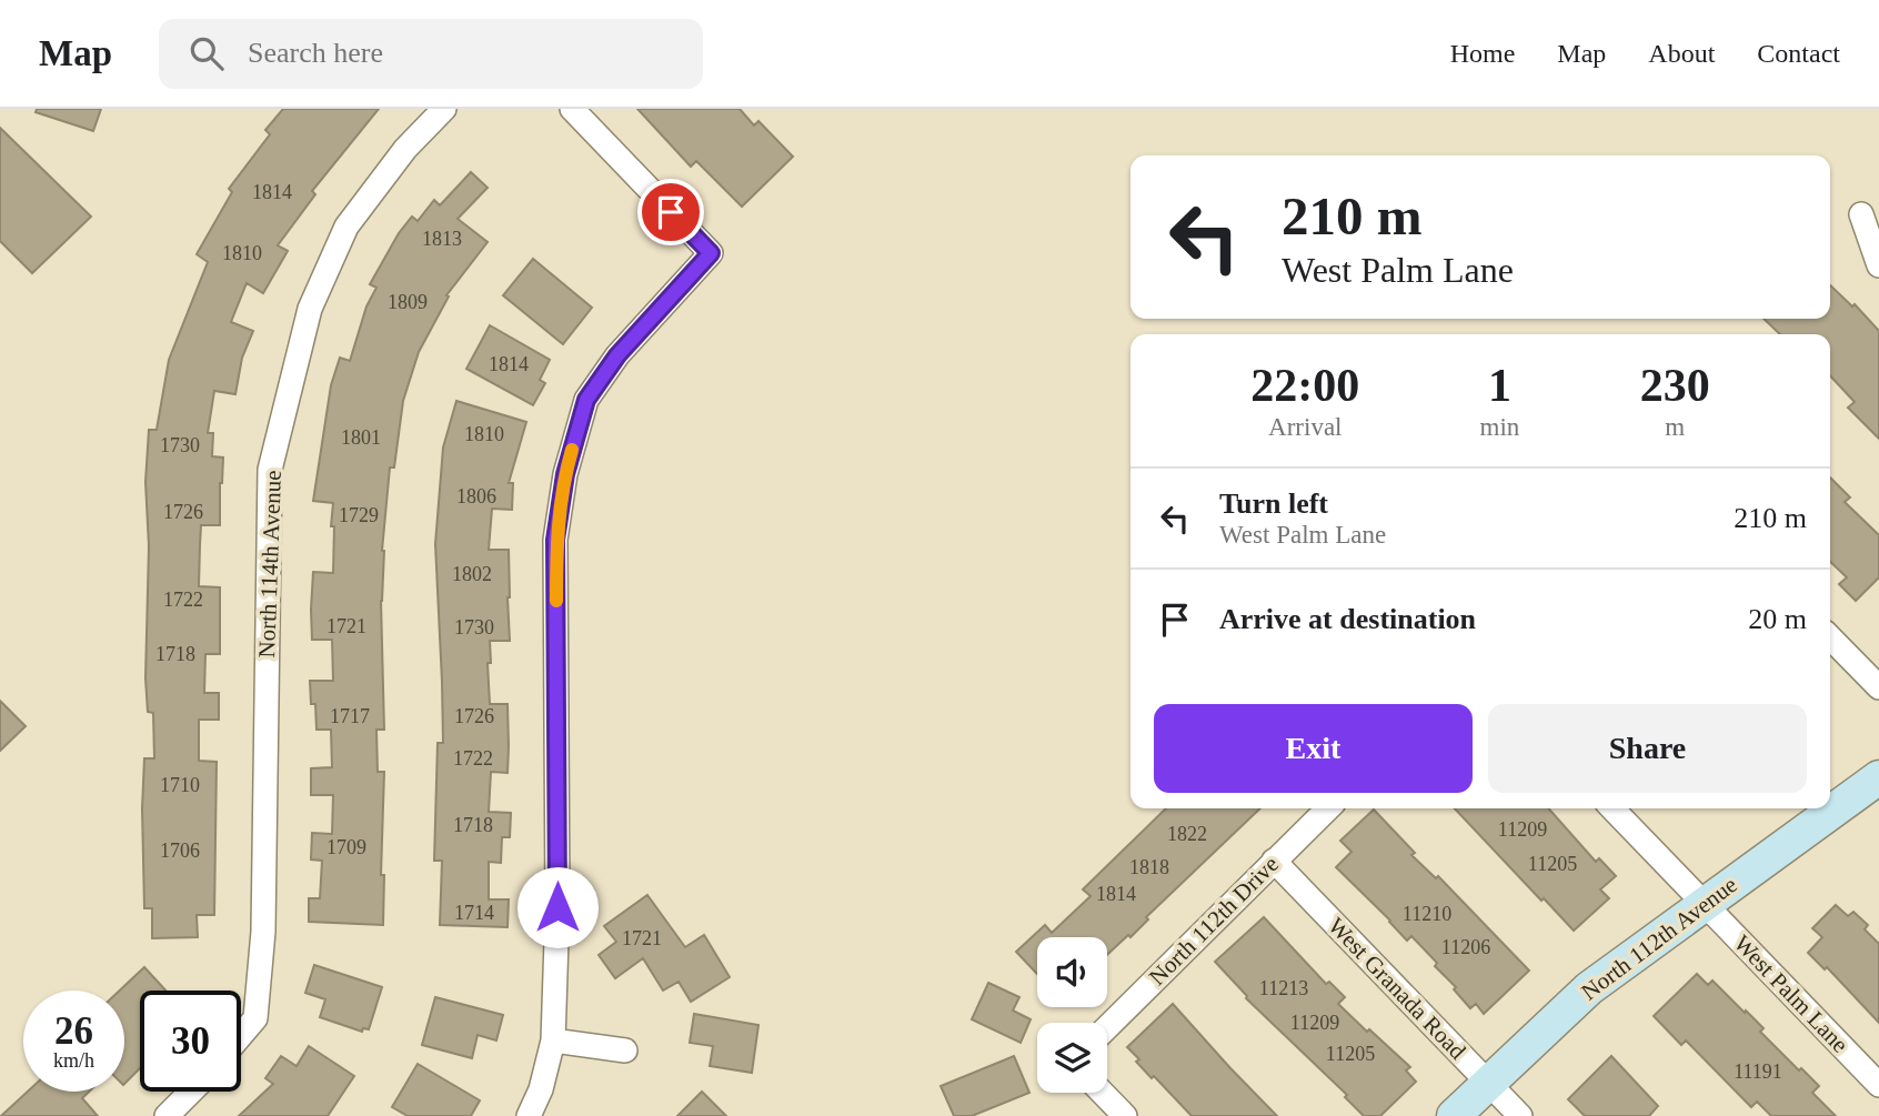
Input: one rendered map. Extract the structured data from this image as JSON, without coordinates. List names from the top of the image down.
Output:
{
  "streets": {
    "street": [
      "North 114th Avenue",
      "North 112th Drive",
      "North 112th Avenue",
      "West Granada Road",
      "West Palm Lane"
    ]
  },
  "crossings": [
    ["North 112th Drive", "West Granada Road"],
    ["North 112th Avenue", "West Granada Road"],
    ["North 112th Avenue", "West Palm Lane"]
  ],
  "house_numbers": [
    "1814",
    "1813",
    "1810",
    "1809",
    "1814",
    "1810",
    "1801",
    "1730",
    "1806",
    "1726",
    "1729",
    "1802",
    "1722",
    "1721",
    "1730",
    "1718",
    "1717",
    "1726",
    "1722",
    "1710",
    "1718",
    "11209",
    "1822",
    "1709",
    "1706",
    "11205",
    "1818",
    "1814",
    "1714",
    "11210",
    "1721",
    "11206",
    "11213",
    "11209",
    "11205",
    "11191"
  ],
  "page": {
    "header": "Map",
    "search": "Search here",
    "nav": [
      "Home",
      "Map",
      "About",
      "Contact"
    ],
    "turn": ["210 m", "West Palm Lane"],
    "eta": [
      "22:00",
      "Arrival",
      "1",
      "min",
      "230",
      "m"
    ],
    "list": [
      {
        "name": "Turn left",
        "note": "West Palm Lane",
        "value": "210 m"
      },
      {
        "name": "Arrive at destination",
        "value": "20 m"
      }
    ],
    "buttons": ["Exit", "Share"],
    "speed": "26 km/h",
    "limit": "30"
  }
}
